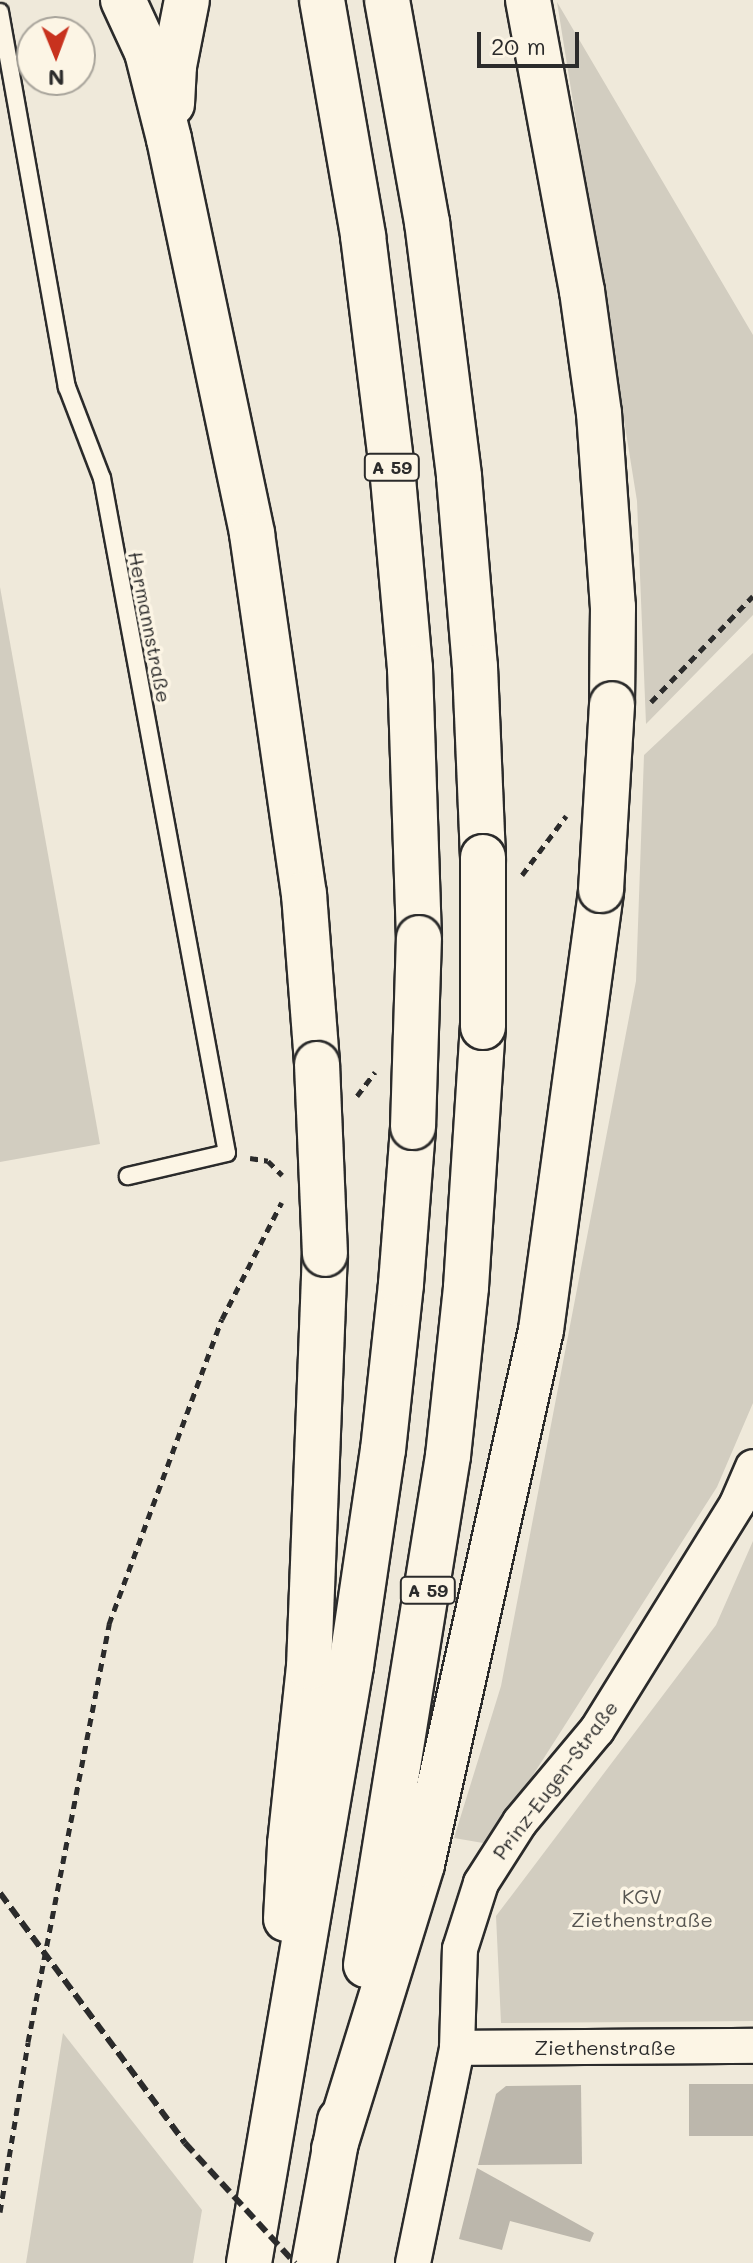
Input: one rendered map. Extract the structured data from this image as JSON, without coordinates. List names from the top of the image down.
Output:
{
  "streets": {
    "highway": ["A 59"],
    "street": ["Prinz-Eugen-Straße", "Ziethenstraße"],
    "lane": ["Hermannstraße"]
  },
  "crossings": [
    ["Prinz-Eugen-Straße", "Ziethenstraße"]
  ],
  "parks": ["KGV Ziethenstraße"],
  "scale_bar": "20 m",
  "north": "bottom"
}
